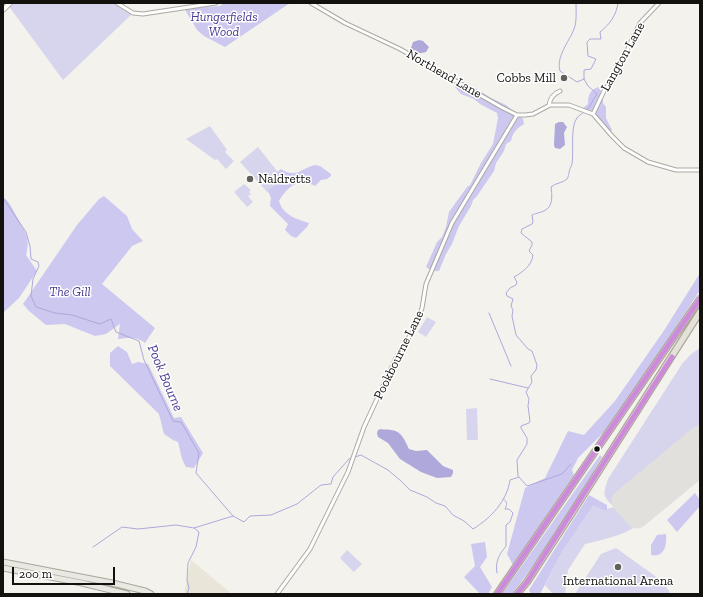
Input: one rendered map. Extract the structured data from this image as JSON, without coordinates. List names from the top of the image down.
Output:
{
  "streets": {
    "street": ["Langton Lane", "Northend Lane", "Pookbourne Lane"]
  },
  "crossings": [
    ["Northend Lane", "Pookbourne Lane"]
  ],
  "water": ["Pook Bourne"],
  "parks": ["Hungerfields Wood", "The Gill"],
  "places": ["Cobbs Mill", "Naldretts", "International Arena"],
  "scale_bar": "200 m"
}
